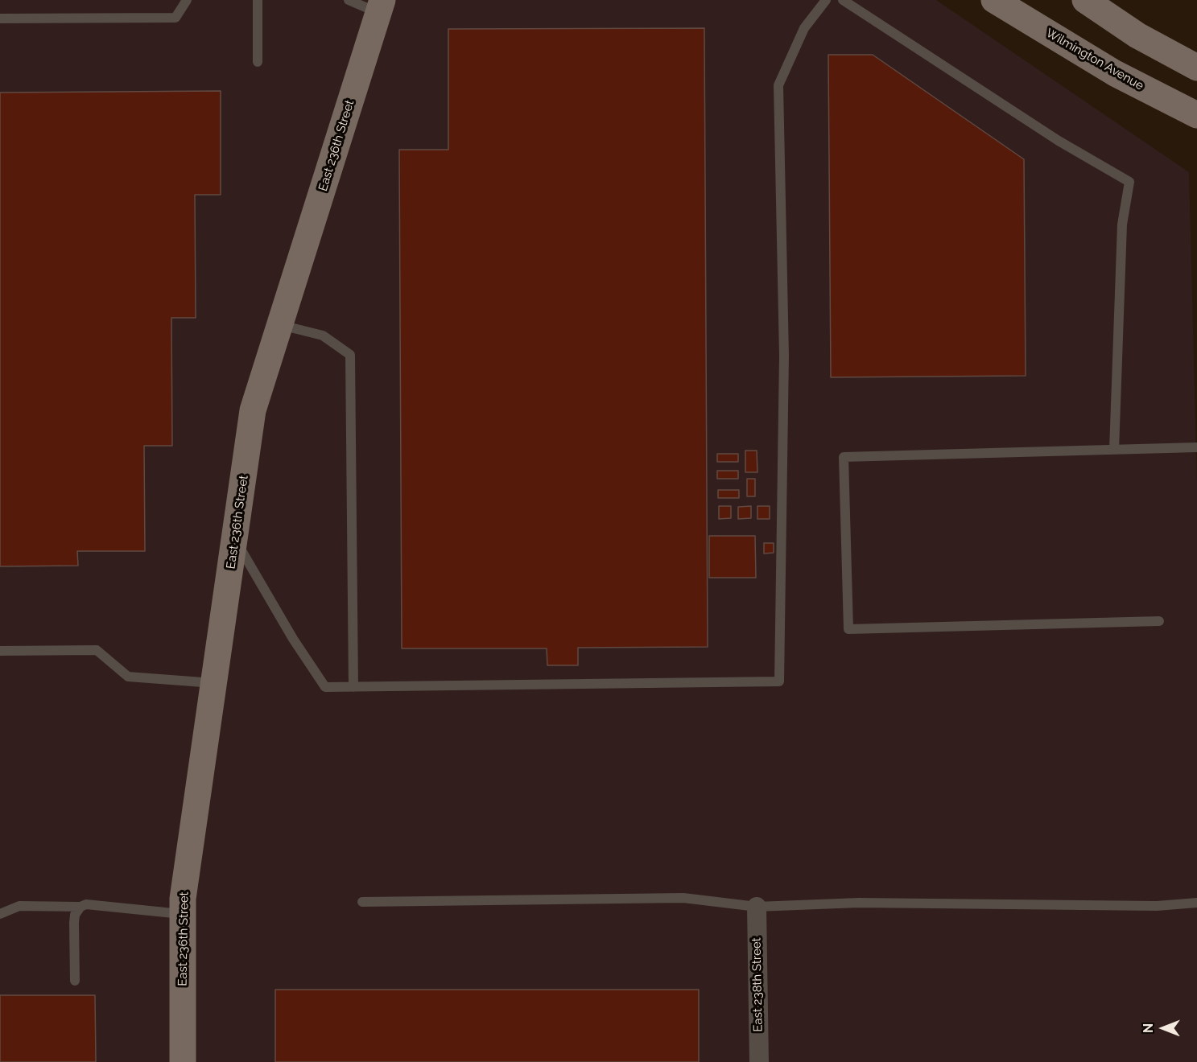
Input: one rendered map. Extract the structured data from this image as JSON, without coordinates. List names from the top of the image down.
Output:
{
  "streets": {
    "street": ["Wilmington Avenue", "East 236th Street", "East 238th Street"]
  },
  "north": "left"
}
